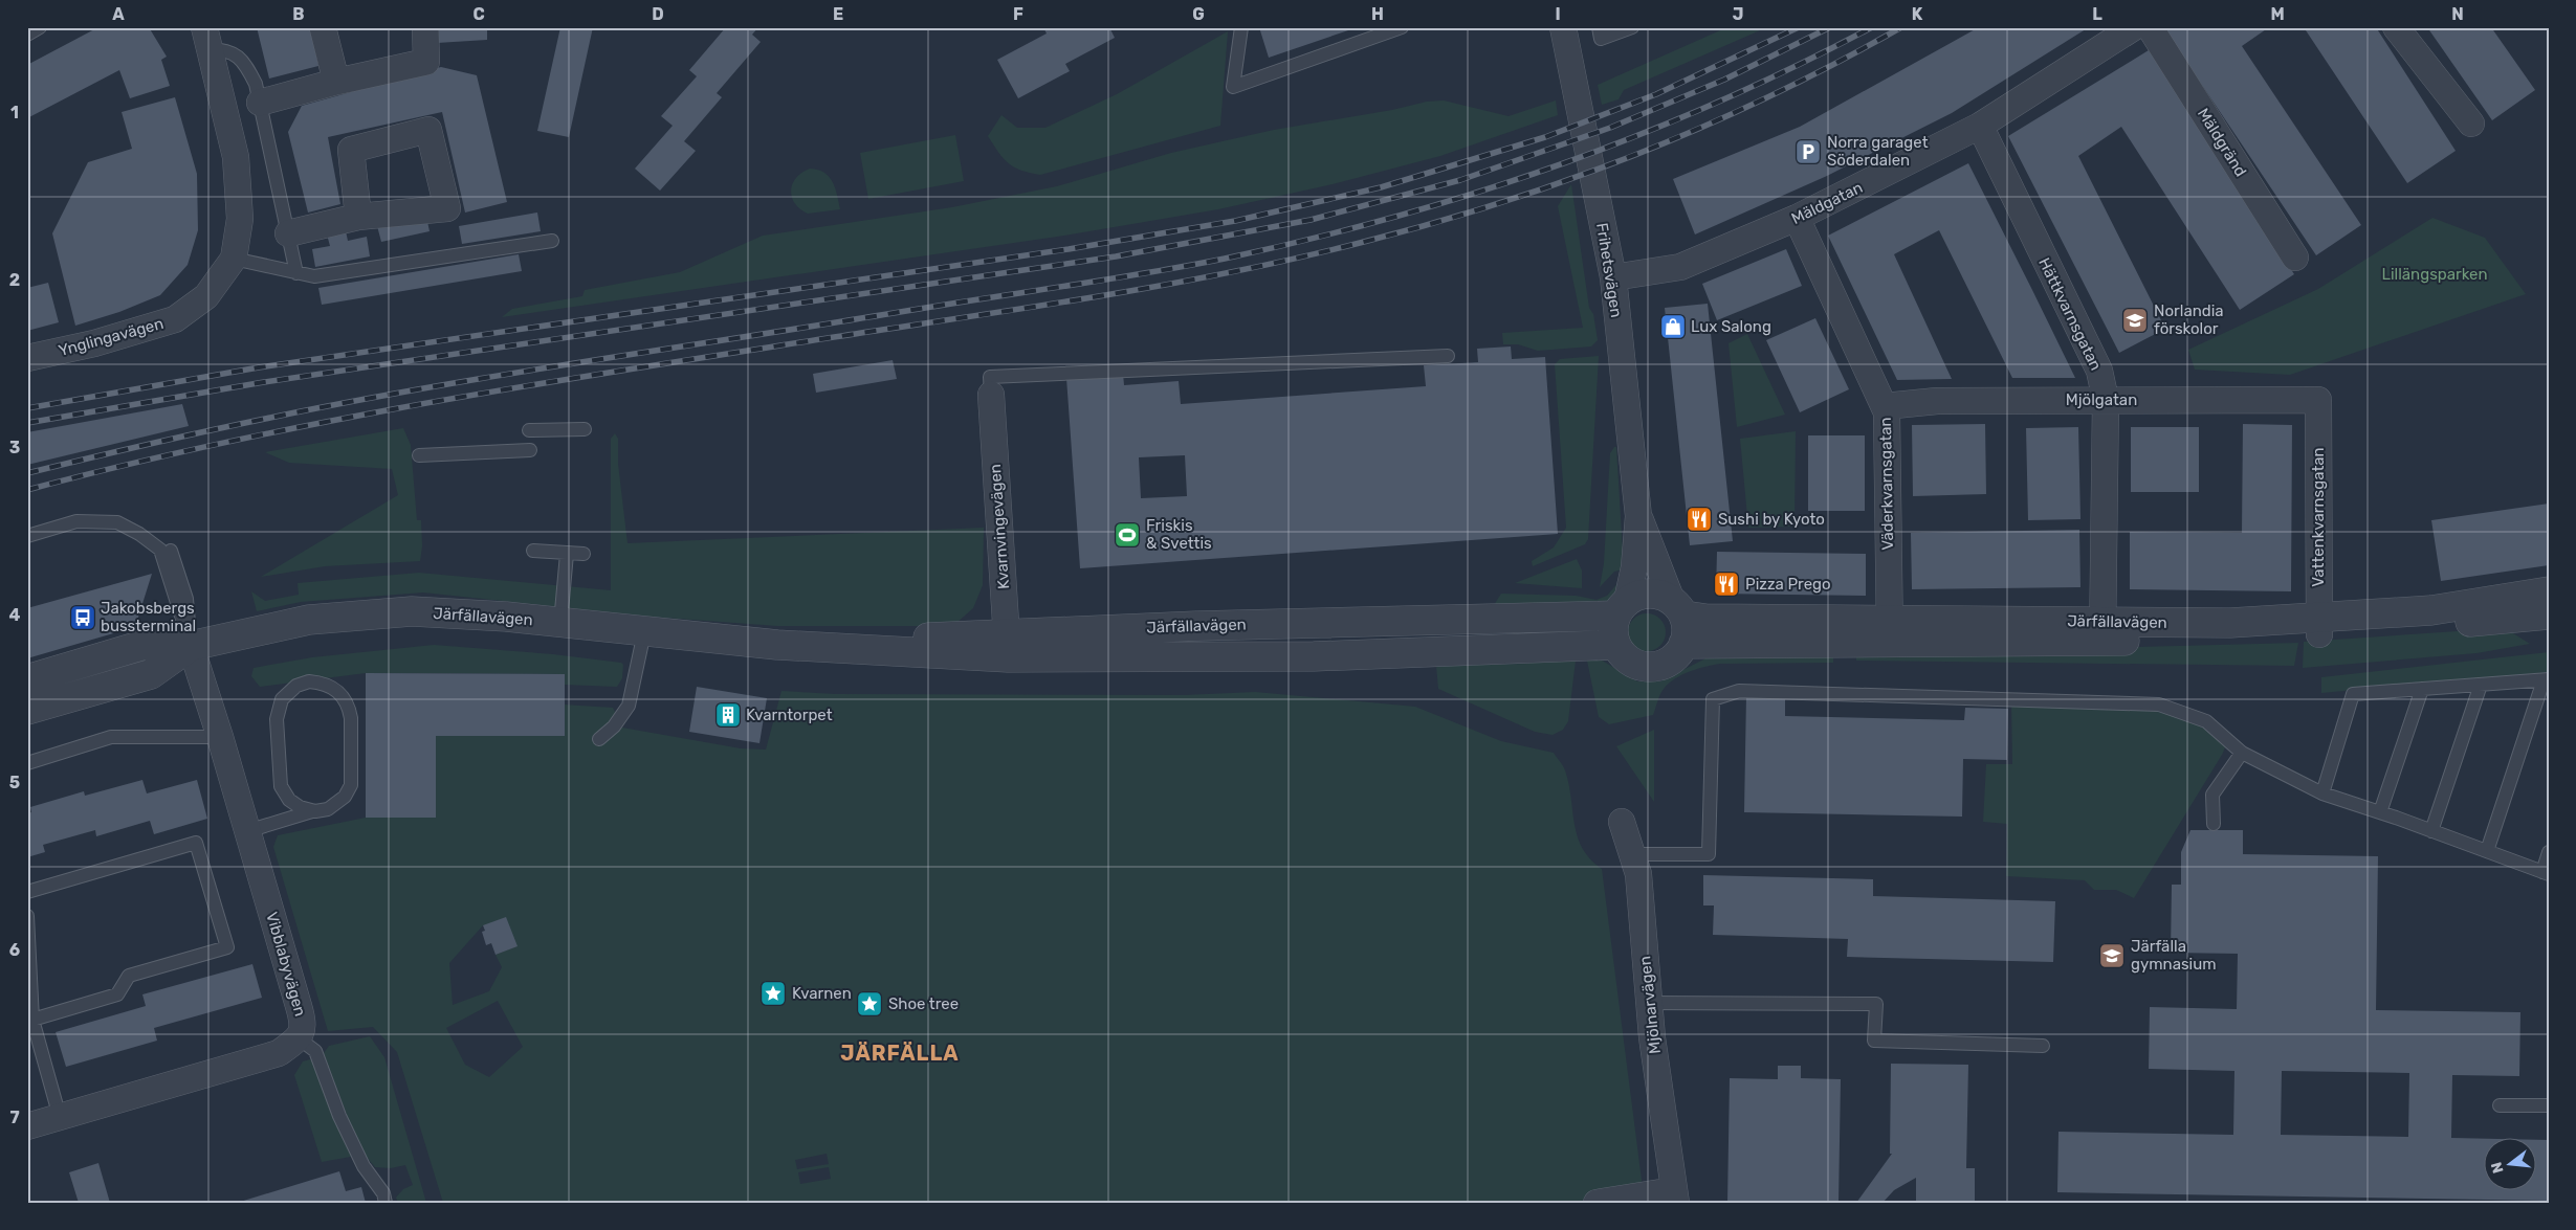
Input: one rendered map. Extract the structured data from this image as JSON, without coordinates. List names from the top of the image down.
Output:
{
  "streets": {
    "street": [
      "Mäldgränd",
      "Mäldgatan",
      "Frihetsvägen",
      "Hättkvarnsgatan",
      "Ynglingavägen",
      "Mjölgatan",
      "Väderkvarnsgatan",
      "Vattenkvarnsgatan",
      "Kvarnvingevägen",
      "Järfällavägen",
      "Vibblabyvägen",
      "Mjölnarvägen"
    ]
  },
  "crossings": [
    ["Mäldgatan", "Frihetsvägen"],
    ["Mäldgatan", "Hättkvarnsgatan"],
    ["Mäldgatan", "Väderkvarnsgatan"],
    ["Frihetsvägen", "Järfällavägen"],
    ["Hättkvarnsgatan", "Mjölgatan"],
    ["Hättkvarnsgatan", "Järfällavägen"],
    ["Mjölgatan", "Väderkvarnsgatan"],
    ["Mjölgatan", "Vattenkvarnsgatan"],
    ["Väderkvarnsgatan", "Järfällavägen"],
    ["Vattenkvarnsgatan", "Järfällavägen"],
    ["Kvarnvingevägen", "Järfällavägen"],
    ["Järfällavägen", "Vibblabyvägen"]
  ],
  "districts": ["JÄRFÄLLA"],
  "parks": ["Lillängsparken"],
  "places": {
    "parking": ["Norra garaget Söderdalen"],
    "school or university": ["Norlandia förskolor", "Järfälla gymnasium"],
    "shop": ["Lux Salong"],
    "restaurant": ["Sushi by Kyoto", "Pizza Prego"],
    "sports": ["Friskis & Svettis"],
    "bus stop": ["Jakobsbergs bussterminal"],
    "building": ["Kvarntorpet"],
    "place": ["Kvarnen", "Shoe tree"]
  },
  "north": "left",
  "grid": {
    "columns": [
      "A",
      "B",
      "C",
      "D",
      "E",
      "F",
      "G",
      "H",
      "I",
      "J",
      "K",
      "L",
      "M",
      "N"
    ],
    "rows": [
      "1",
      "2",
      "3",
      "4",
      "5",
      "6",
      "7"
    ]
  }
}
